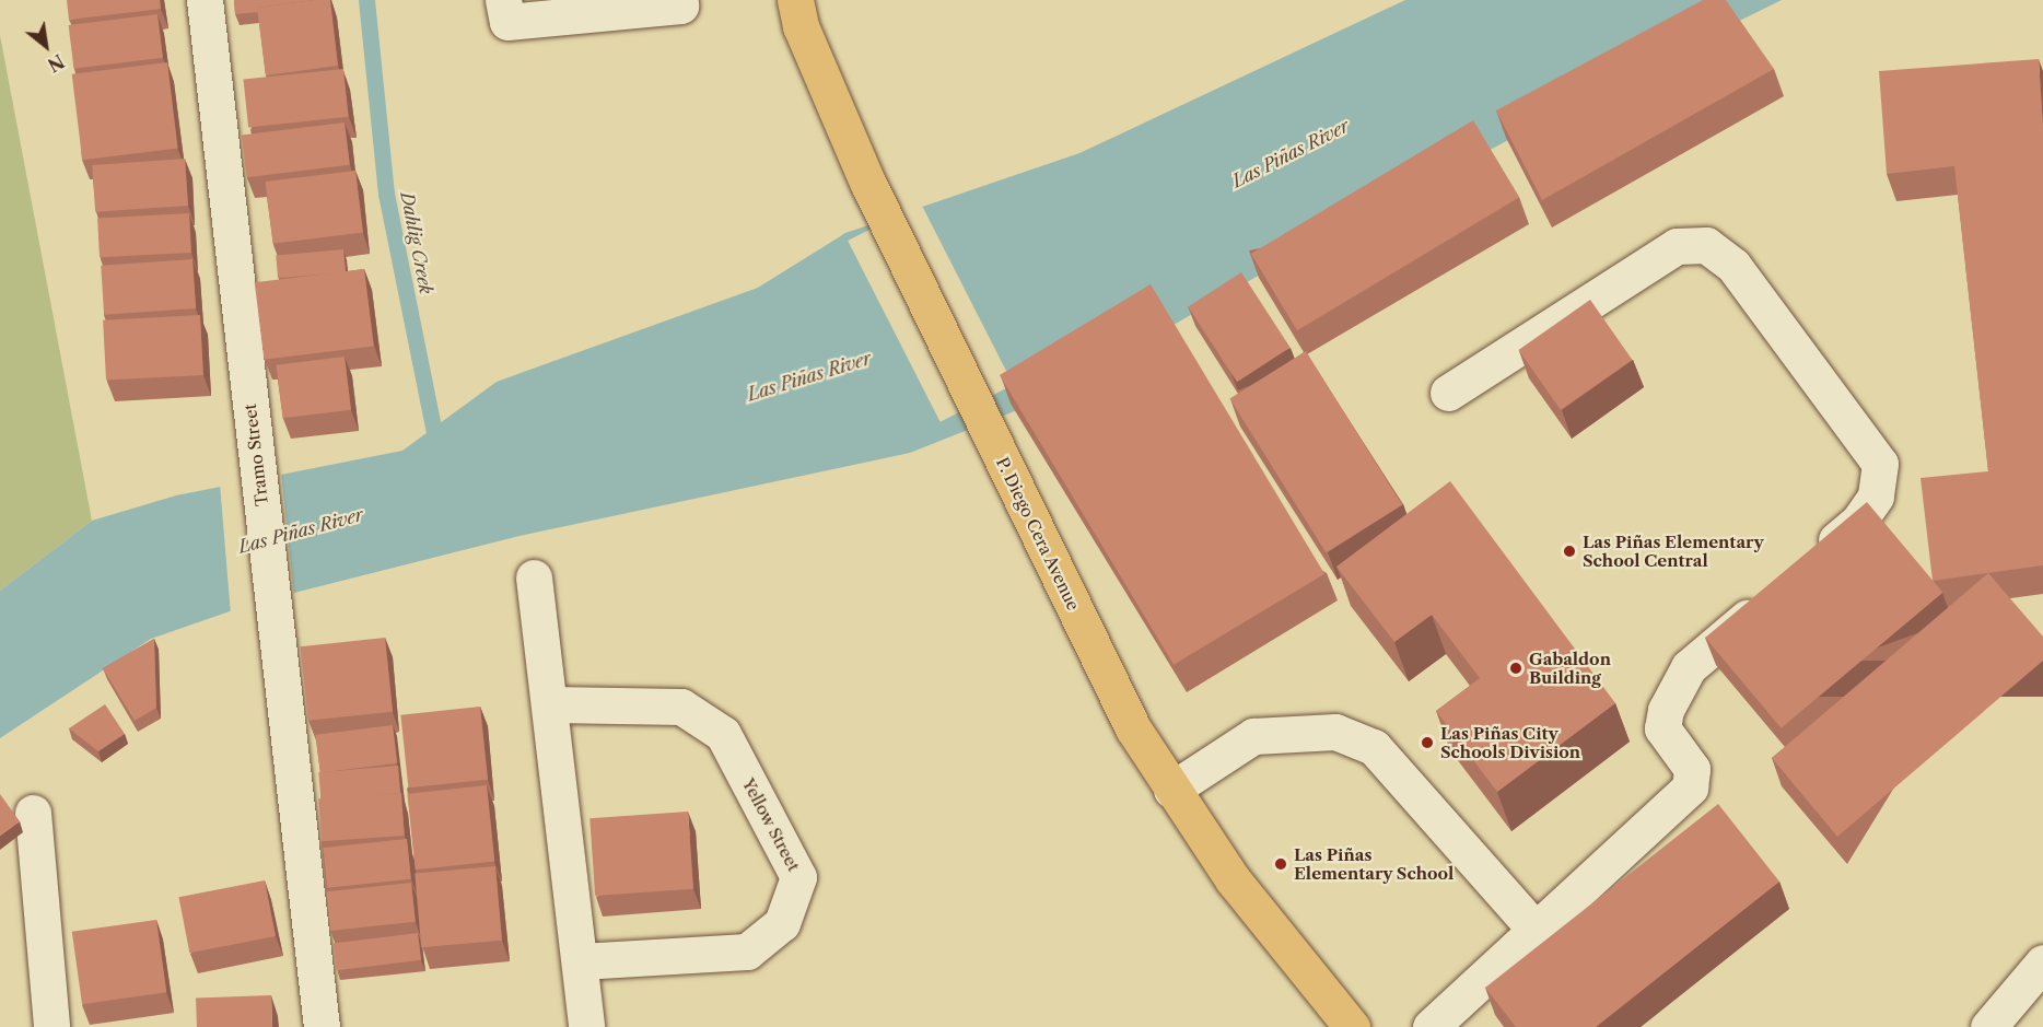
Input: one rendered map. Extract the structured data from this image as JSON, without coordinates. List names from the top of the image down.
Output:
{
  "streets": {
    "main road": ["P. Diego Cera Avenue"],
    "street": ["Tramo Street", "Yellow Street"]
  },
  "water": ["Las Piñas River", "Dahlig Creek"],
  "places": [
    "Las Piñas Elementary School Central",
    "Gabaldon Building",
    "Las Piñas City Schools Division",
    "Las Piñas Elementary School"
  ],
  "north": "bottom right"
}
